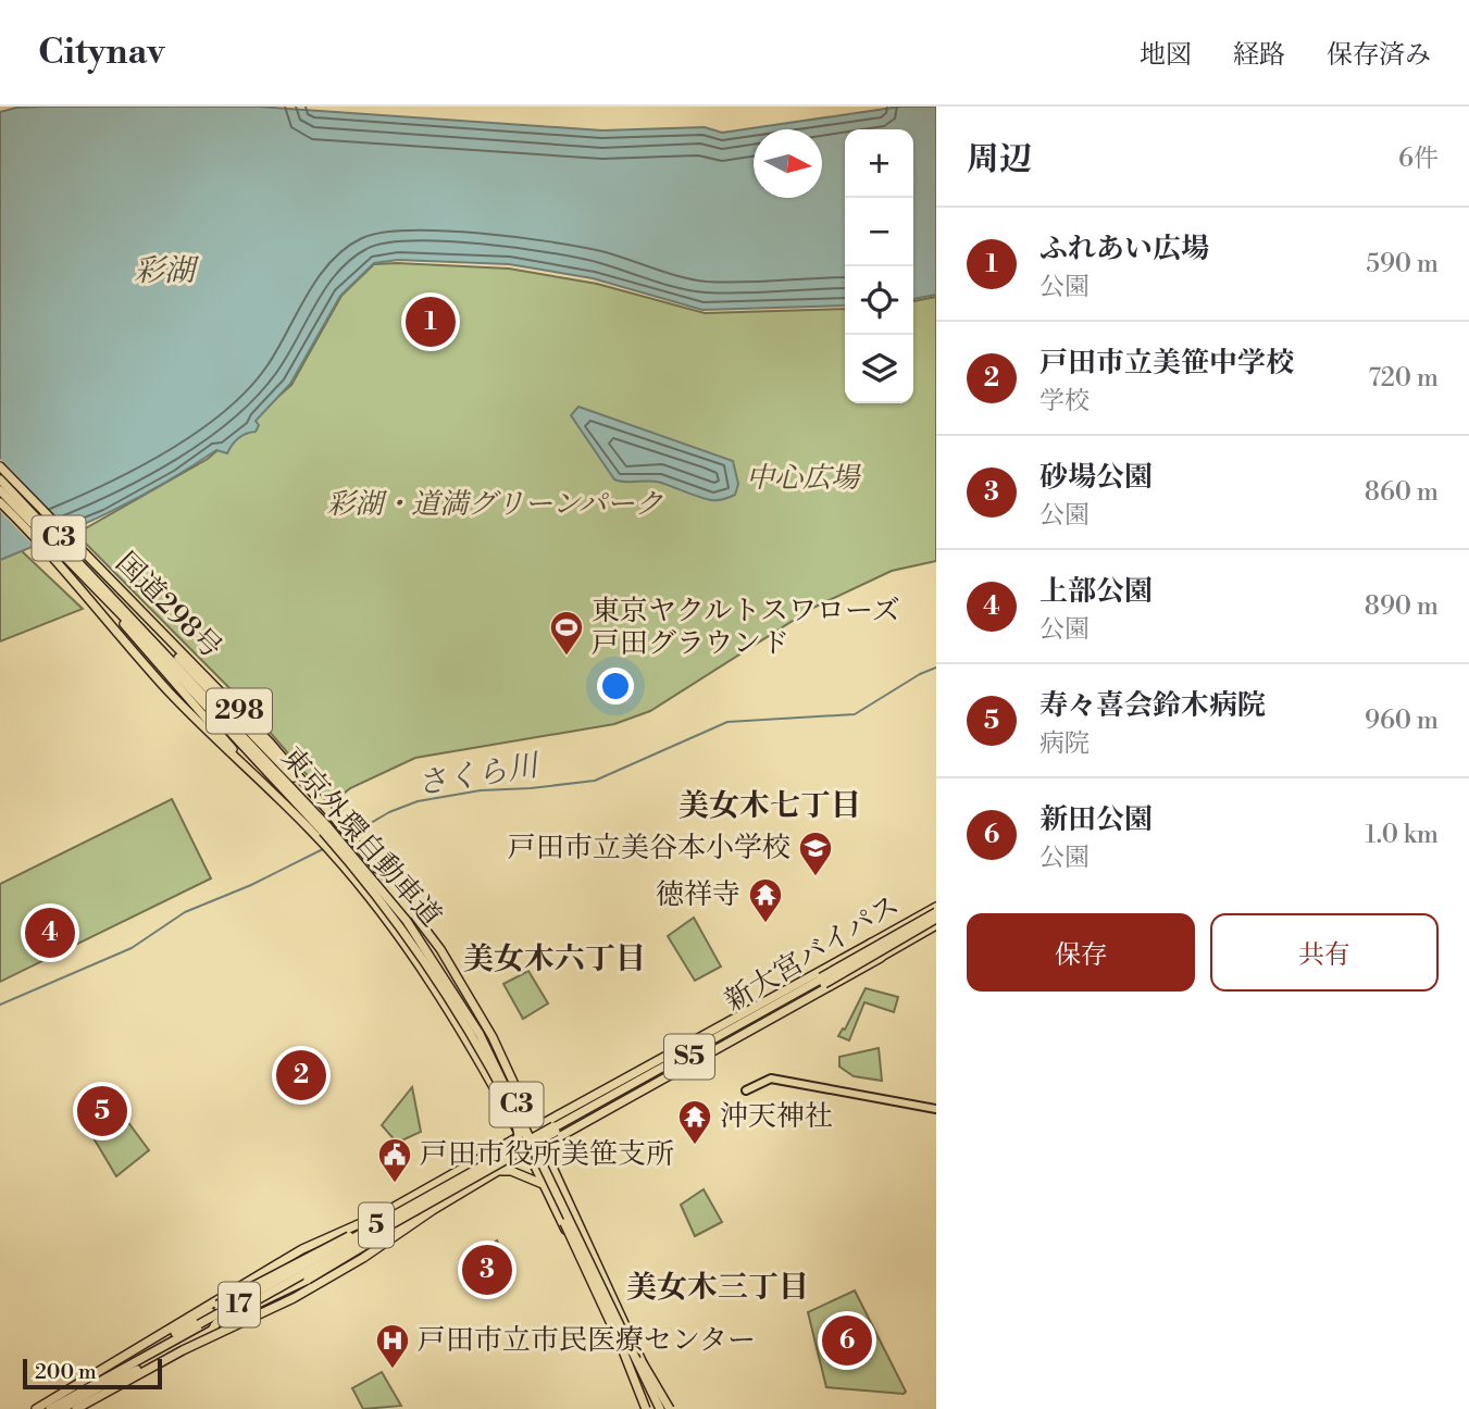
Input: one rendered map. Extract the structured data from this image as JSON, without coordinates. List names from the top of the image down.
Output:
{
  "streets": {
    "highway": [
      "C3",
      "国道298号",
      "298",
      "東京外環自動車道",
      "新大宮バイパス",
      "S5",
      "5",
      "17"
    ]
  },
  "crossings": [
    ["国道298号", "東京外環自動車道"],
    ["国道298号", "17"],
    ["新大宮バイパス", "S5"],
    ["新大宮バイパス", "5"],
    ["新大宮バイパス", "17"],
    ["S5", "5"],
    ["5", "17"]
  ],
  "districts": ["美女木七丁目", "美女木六丁目", "美女木三丁目"],
  "water": ["彩湖", "さくら川"],
  "parks": ["中心広場", "彩湖・道満グリーンパーク"],
  "places": {
    "sports": ["東京ヤクルトスワローズ 戸田グラウンド"],
    "school or university": ["戸田市立美谷本小学校"],
    "temple": ["徳祥寺", "沖天神社"],
    "public building": ["戸田市役所美笹支所"],
    "hospital": ["戸田市立市民医療センター"]
  },
  "scale_bar": "200 m",
  "north": "right",
  "page": {
    "header": "Citynav",
    "nav": ["地図", "経路", "保存済み"],
    "heading": ["周辺", "6件"],
    "map_buttons": ["+", "−"],
    "list": [
      {
        "mark": "1",
        "name": "ふれあい広場",
        "note": "公園",
        "value": "590 m"
      },
      {
        "mark": "2",
        "name": "戸田市立美笹中学校",
        "note": "学校",
        "value": "720 m"
      },
      {
        "mark": "3",
        "name": "砂場公園",
        "note": "公園",
        "value": "860 m"
      },
      {
        "mark": "4",
        "name": "上部公園",
        "note": "公園",
        "value": "890 m"
      },
      {
        "mark": "5",
        "name": "寿々喜会鈴木病院",
        "note": "病院",
        "value": "960 m"
      },
      {
        "mark": "6",
        "name": "新田公園",
        "note": "公園",
        "value": "1.0 km"
      }
    ],
    "pins": [
      "1",
      "4",
      "2",
      "5",
      "3",
      "6"
    ],
    "buttons": ["保存", "共有"],
    "scale": "200 m"
  }
}
